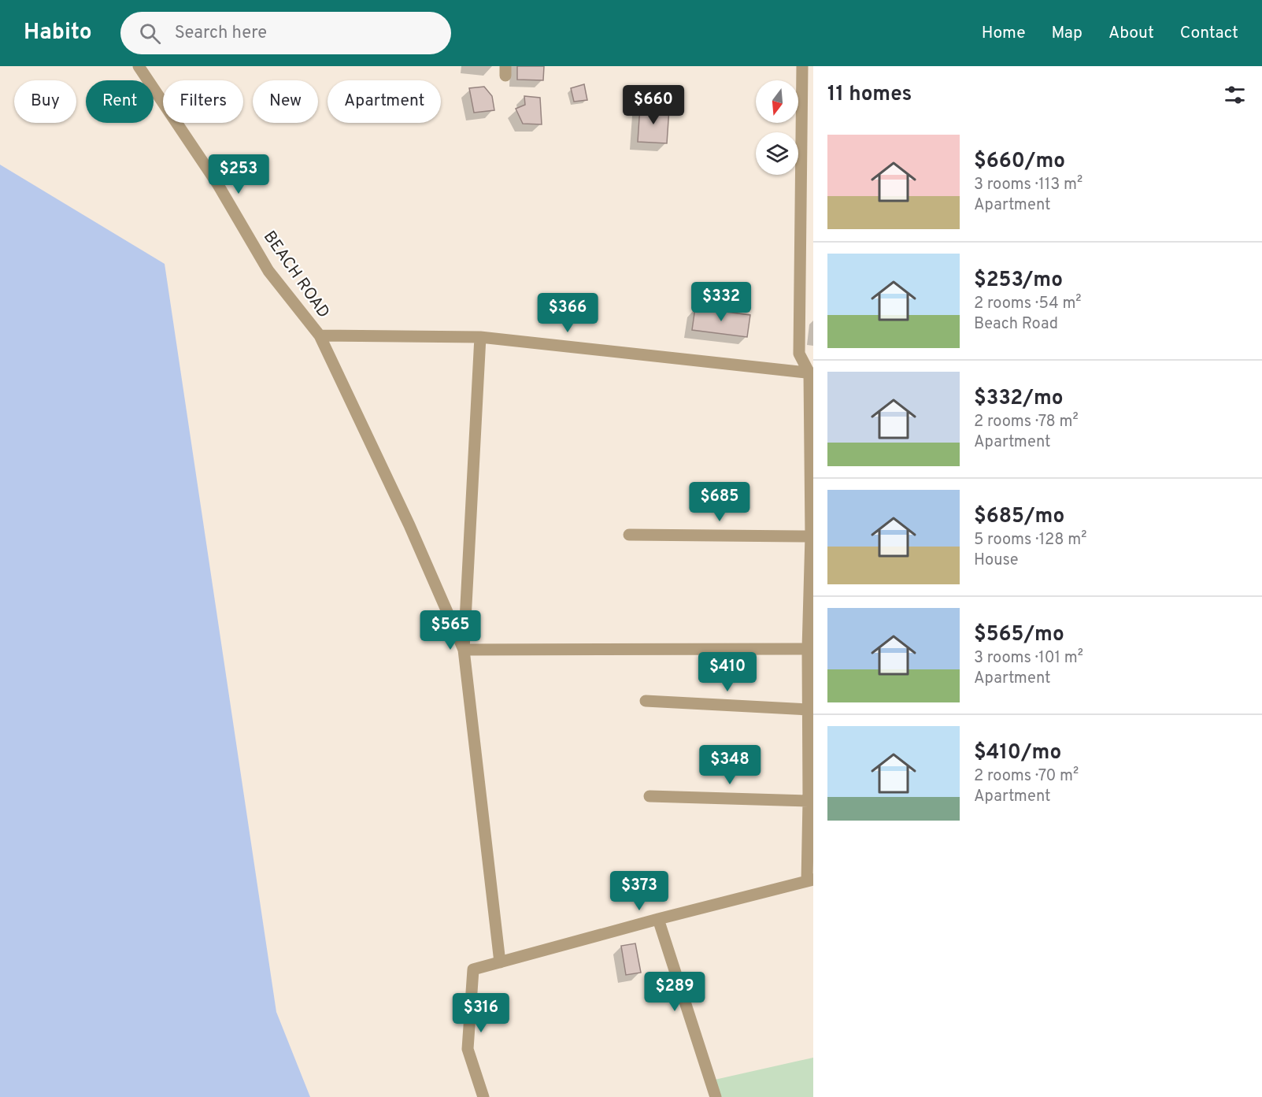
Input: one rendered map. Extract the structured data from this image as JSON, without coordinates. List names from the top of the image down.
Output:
{
  "streets": {
    "street": ["BEACH ROAD"]
  },
  "north": "bottom",
  "page": {
    "header": "Habito",
    "search": "Search here",
    "nav": [
      "Home",
      "Map",
      "About",
      "Contact"
    ],
    "heading": "11 homes",
    "chip": [
      "Buy",
      "Rent",
      "Filters",
      "New",
      "Apartment"
    ],
    "price": [
      "$660",
      "$253",
      "$332",
      "$366",
      "$685",
      "$565",
      "$410",
      "$348",
      "$373",
      "$289",
      "$316"
    ],
    "list": [
      {
        "name": "$660/mo",
        "note": "3 rooms · 113 m² · Apartment"
      },
      {
        "name": "$253/mo",
        "note": "2 rooms · 54 m² · Beach Road"
      },
      {
        "name": "$332/mo",
        "note": "2 rooms · 78 m² · Apartment"
      },
      {
        "name": "$685/mo",
        "note": "5 rooms · 128 m² · House"
      },
      {
        "name": "$565/mo",
        "note": "3 rooms · 101 m² · Apartment"
      },
      {
        "name": "$410/mo",
        "note": "2 rooms · 70 m² · Apartment"
      }
    ]
  }
}
